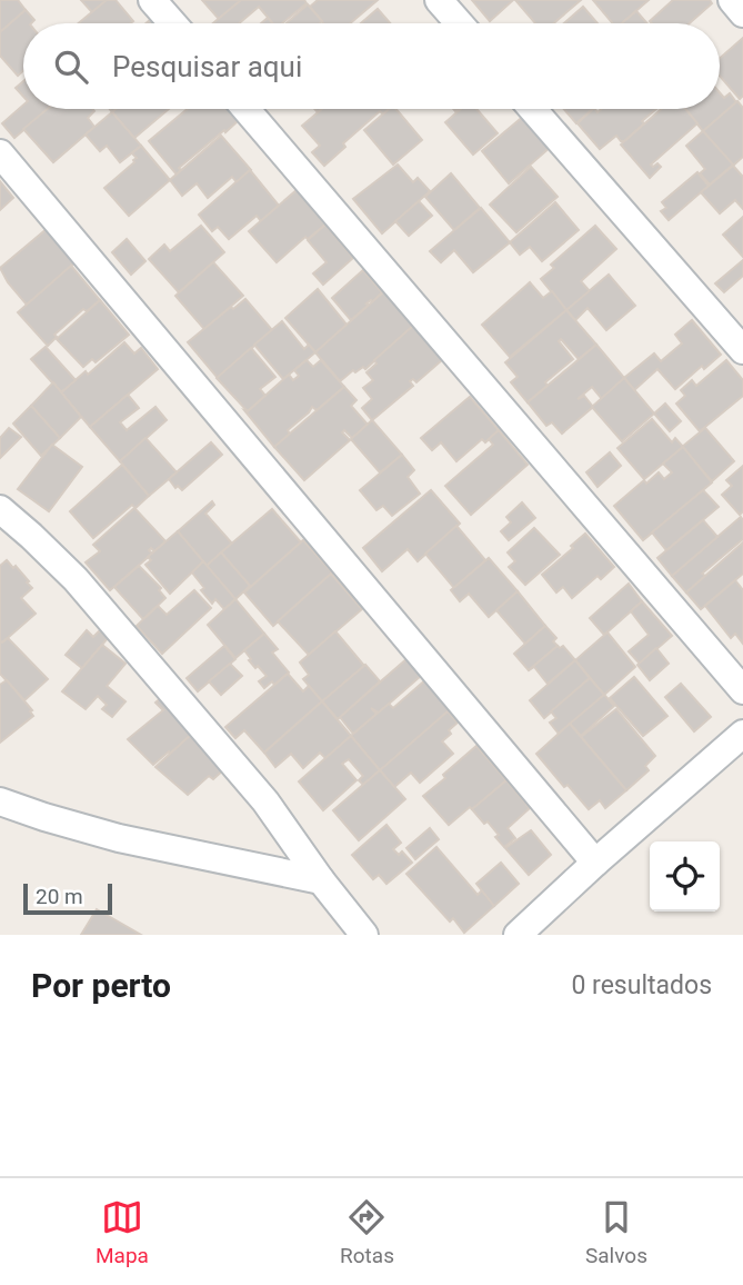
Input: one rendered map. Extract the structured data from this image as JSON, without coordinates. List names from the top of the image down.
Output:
{
  "scale_bar": "20 m",
  "page": {
    "search": "Pesquisar aqui",
    "scale": "20 m",
    "heading": ["Por perto", "0 resultados"],
    "nav": ["Mapa", "Rotas", "Salvos"]
  }
}
